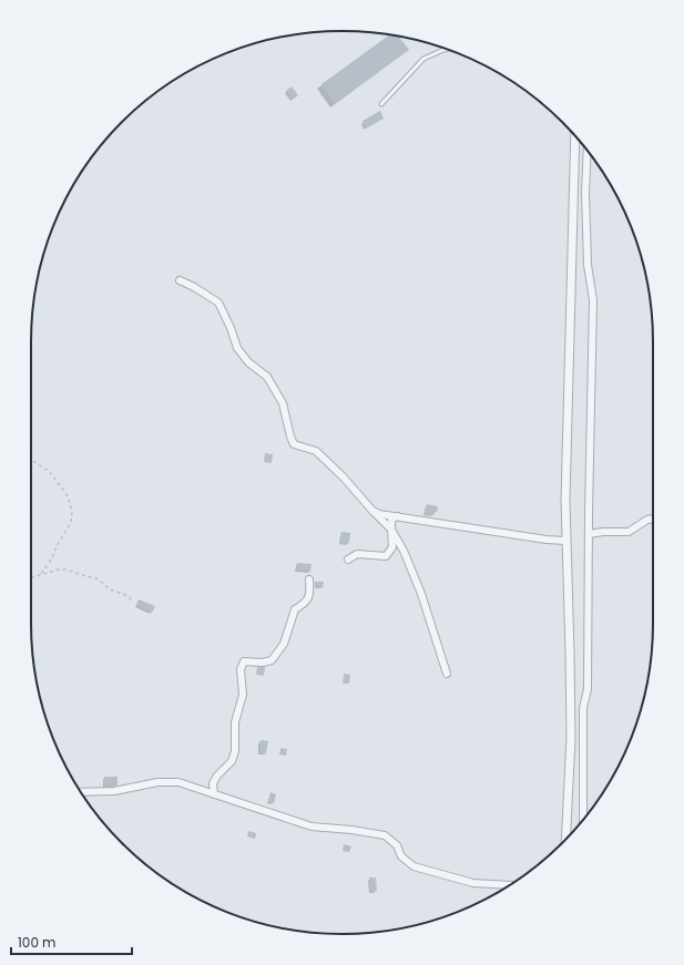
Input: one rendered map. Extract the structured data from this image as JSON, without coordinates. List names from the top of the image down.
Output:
{
  "scale_bar": "100 m"
}
